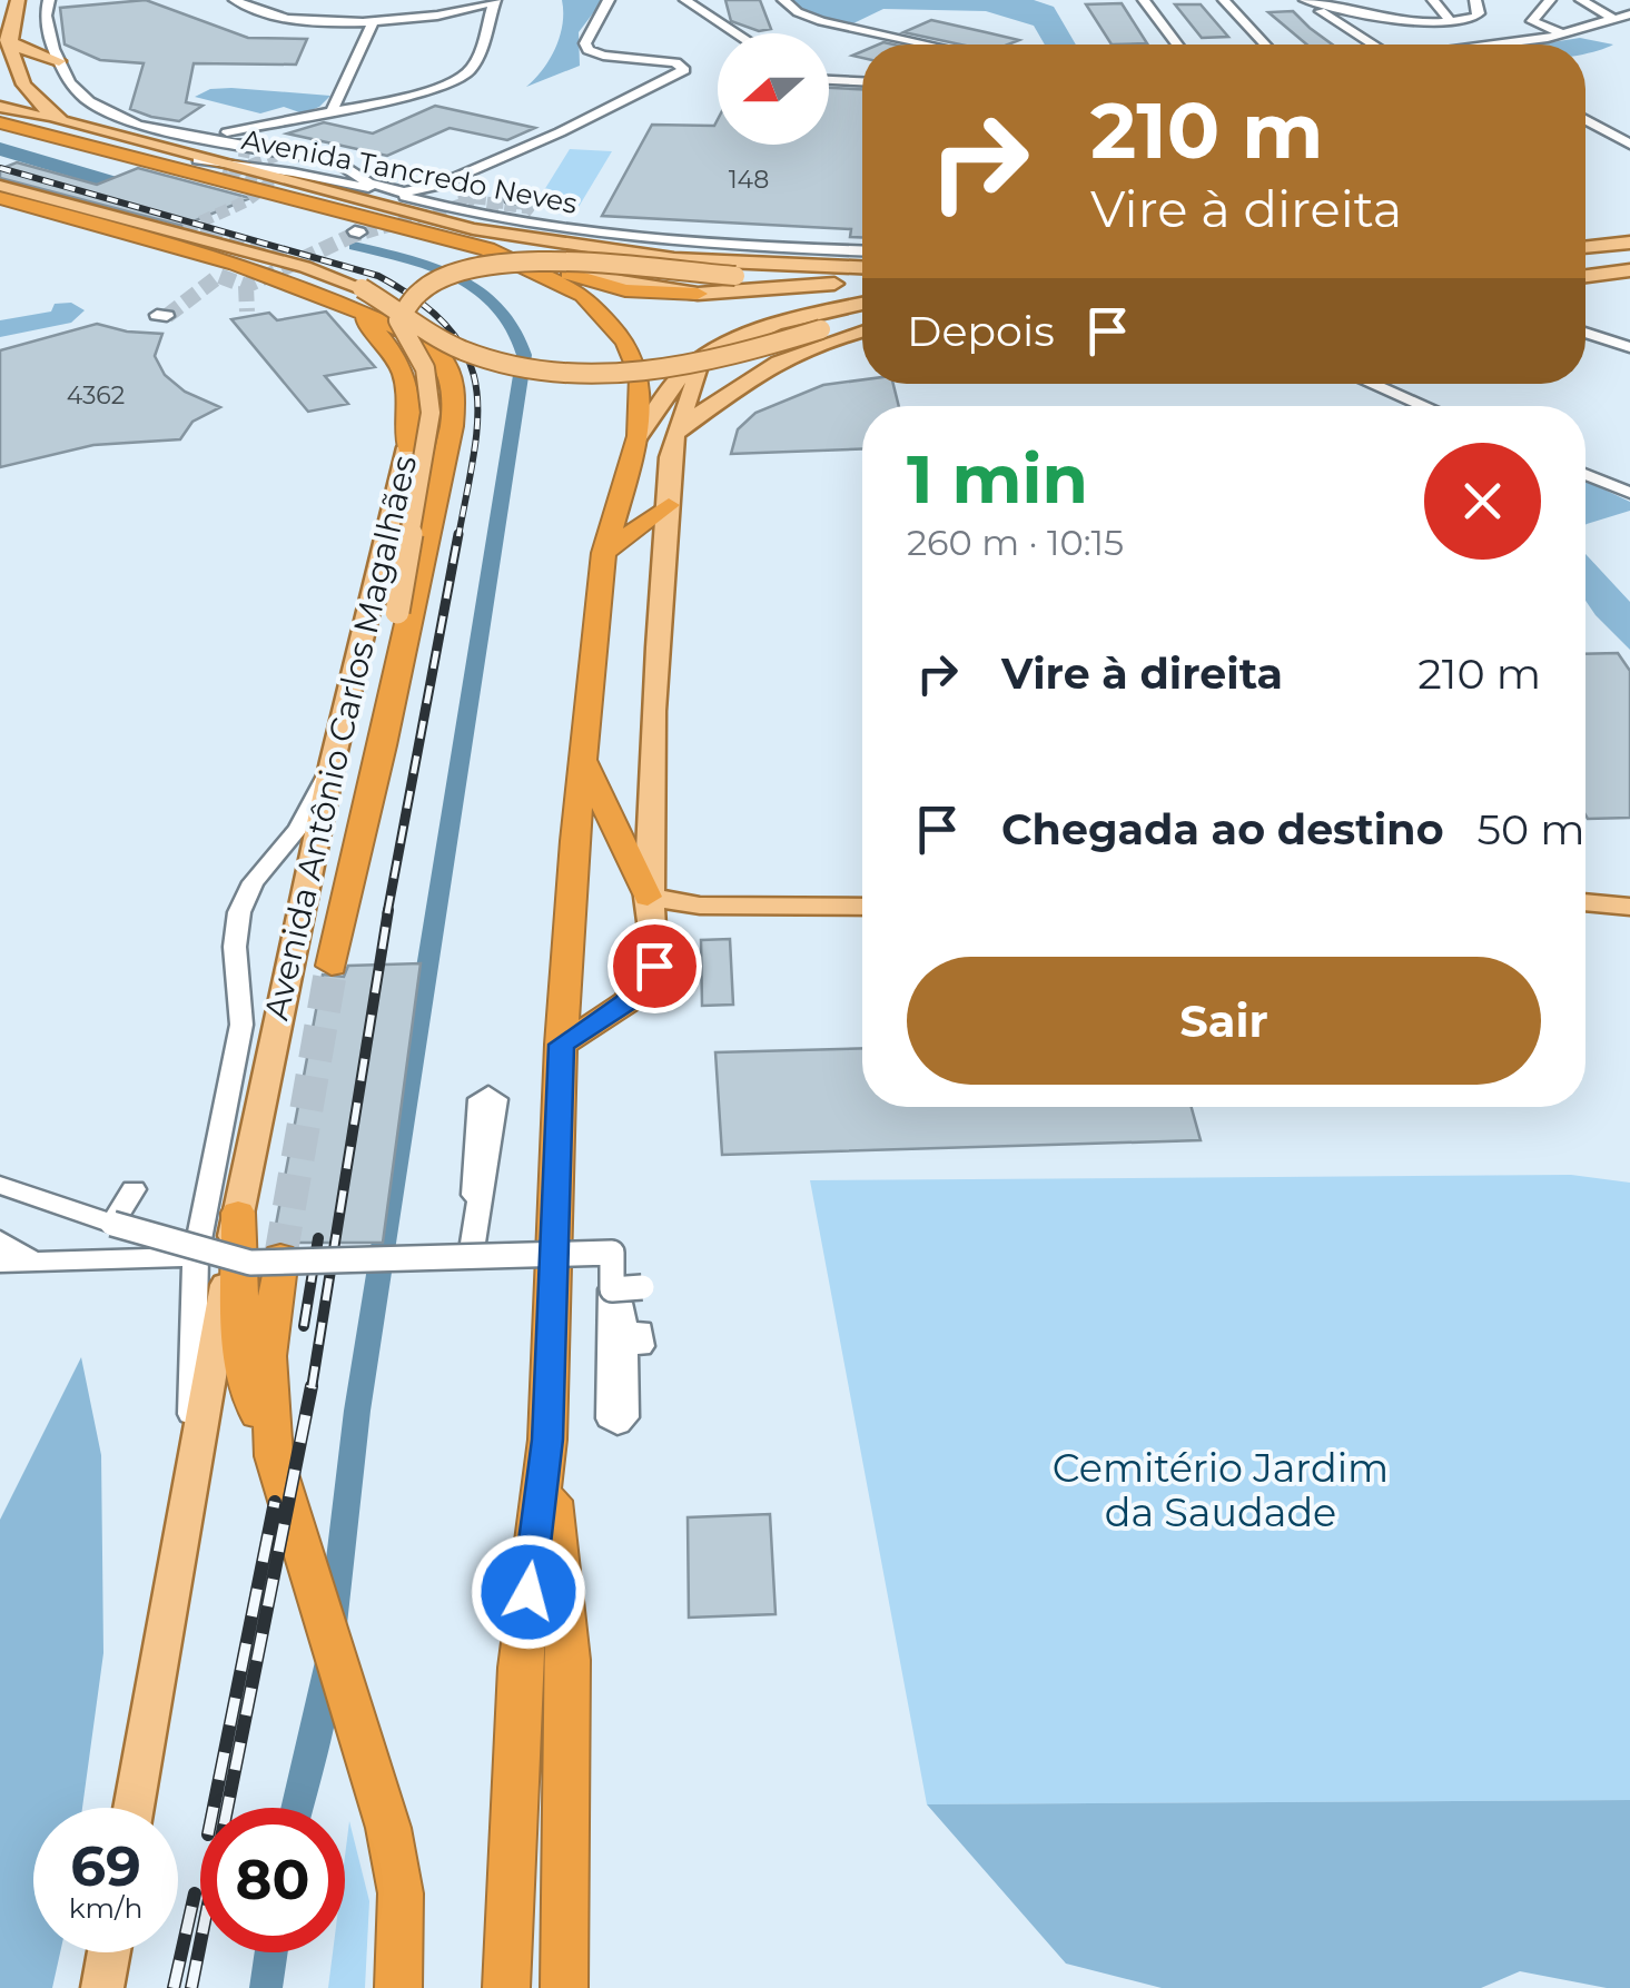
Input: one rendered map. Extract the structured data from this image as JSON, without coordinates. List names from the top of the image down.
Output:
{
  "streets": {
    "highway": ["Avenida Tancredo Neves", "Avenida Antônio Carlos Magalhães"]
  },
  "parks": ["Cemitério Jardim da Saudade"],
  "house_numbers": ["148", "4362"],
  "north": "left",
  "page": {
    "turn": ["210 m", "Vire à direita"],
    "then": "Depois",
    "heading": ["1 min", "260 m · 10:15"],
    "list": [
      {
        "name": "Vire à direita",
        "value": "210 m"
      },
      {
        "name": "Chegada ao destino",
        "value": "50 m"
      }
    ],
    "buttons": "Sair",
    "speed": "69 km/h",
    "limit": "80"
  }
}
